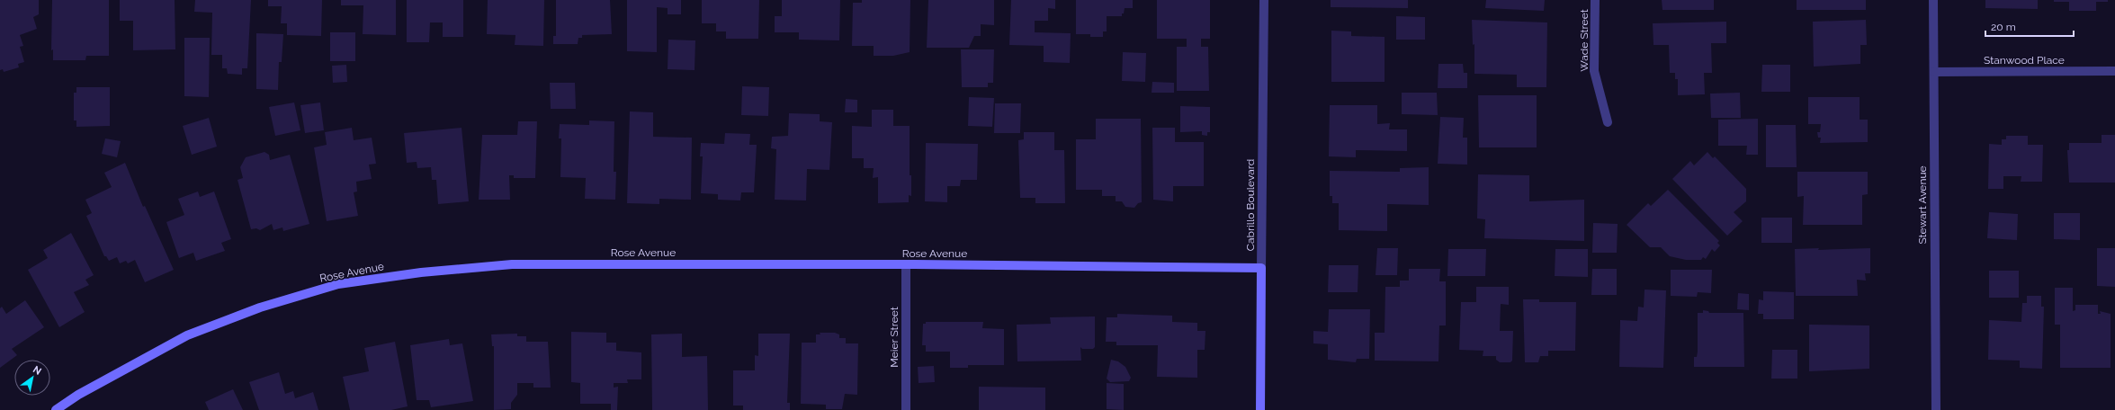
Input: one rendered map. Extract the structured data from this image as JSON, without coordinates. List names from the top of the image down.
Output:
{
  "streets": {
    "street": [
      "Wade Street",
      "Stanwood Place",
      "Cabrillo Boulevard",
      "Stewart Avenue",
      "Rose Avenue",
      "Meier Street"
    ]
  },
  "crossings": [
    ["Stanwood Place", "Stewart Avenue"],
    ["Cabrillo Boulevard", "Rose Avenue"],
    ["Rose Avenue", "Meier Street"]
  ],
  "scale_bar": "20 m",
  "north": "top right"
}
